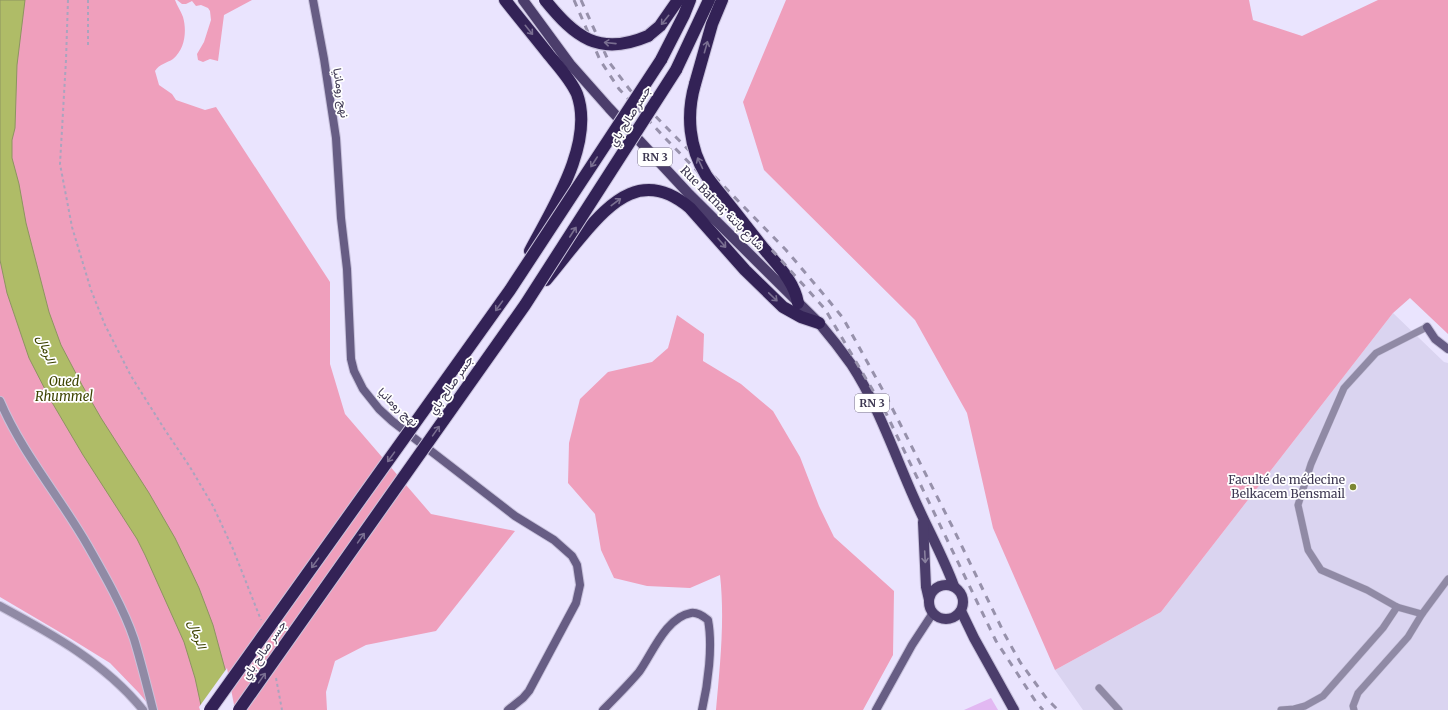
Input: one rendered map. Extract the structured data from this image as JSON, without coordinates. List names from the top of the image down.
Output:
{
  "streets": {
    "highway": ["جسر صالح باي"],
    "main road": ["RN 3", "Rue Batna; شارع باتنة"],
    "street": ["نهج رومانيا"]
  },
  "crossings": [
    ["RN 3", "Rue Batna; شارع باتنة"]
  ],
  "water": ["الرمال", "Oued Rhummel"],
  "places": ["Faculté de médecine Belkacem Bensmail"]
}
